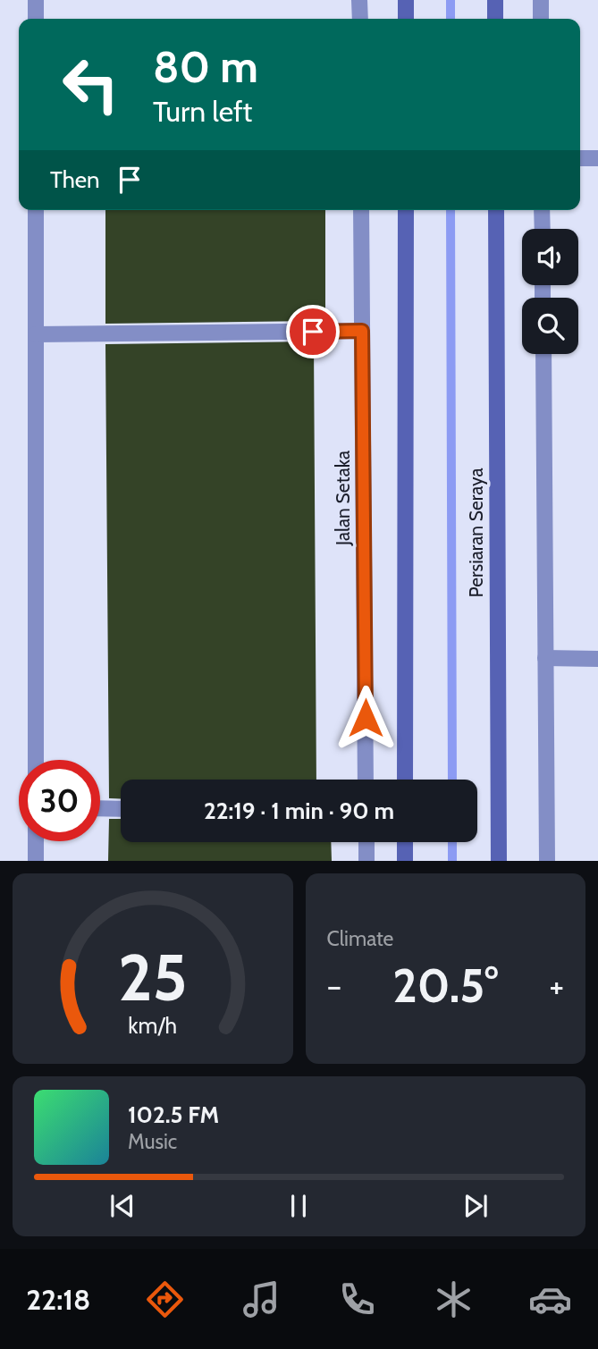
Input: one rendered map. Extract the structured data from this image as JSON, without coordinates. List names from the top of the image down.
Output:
{
  "streets": {
    "main road": ["Persiaran Seraya"],
    "street": ["Jalan Setaka"]
  },
  "page": {
    "turn": ["80 m", "Turn left"],
    "then": "Then",
    "limit": "30",
    "trip": "22:19 · 1 min · 90 m",
    "tile": "Climate",
    "heat": ["−", "20.5°", "+"],
    "song": ["102.5 FM", "Music"],
    "tabs": "22:18",
    "gauge": ["25", "km/h"]
  }
}
